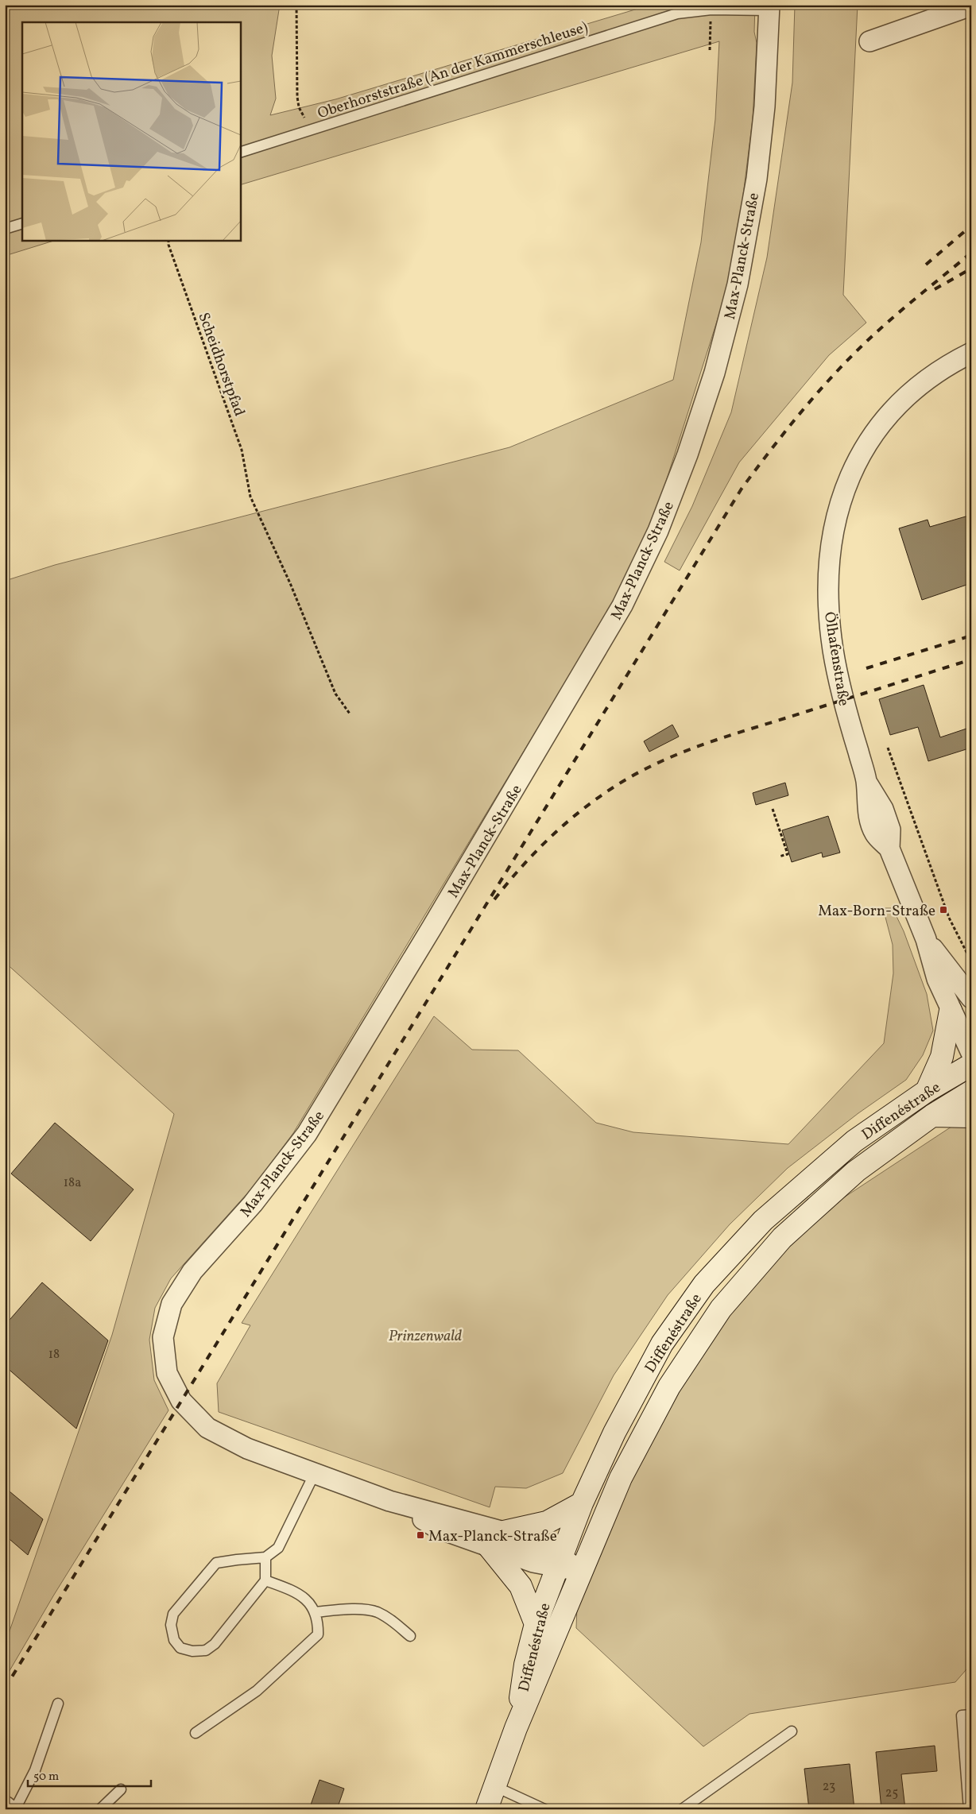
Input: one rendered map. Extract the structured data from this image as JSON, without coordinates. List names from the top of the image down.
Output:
{
  "streets": {
    "main road": ["Diffenéstraße"],
    "street": ["Max-Planck-Straße", "Ölhafenstraße"],
    "lane": ["Oberhorststraße (An der Kammerschleuse)"],
    "path": ["Scheidhorstpfad"]
  },
  "crossings": [
    ["Oberhorststraße (An der Kammerschleuse)", "Max-Planck-Straße"],
    ["Max-Planck-Straße", "Diffenéstraße"]
  ],
  "parks": ["Prinzenwald"],
  "places": {
    "transit": ["Max-Born-Straße", "Max-Planck-Straße"]
  },
  "house_numbers": [
    "18a",
    "18",
    "23",
    "25"
  ],
  "scale_bar": "50 m"
}
